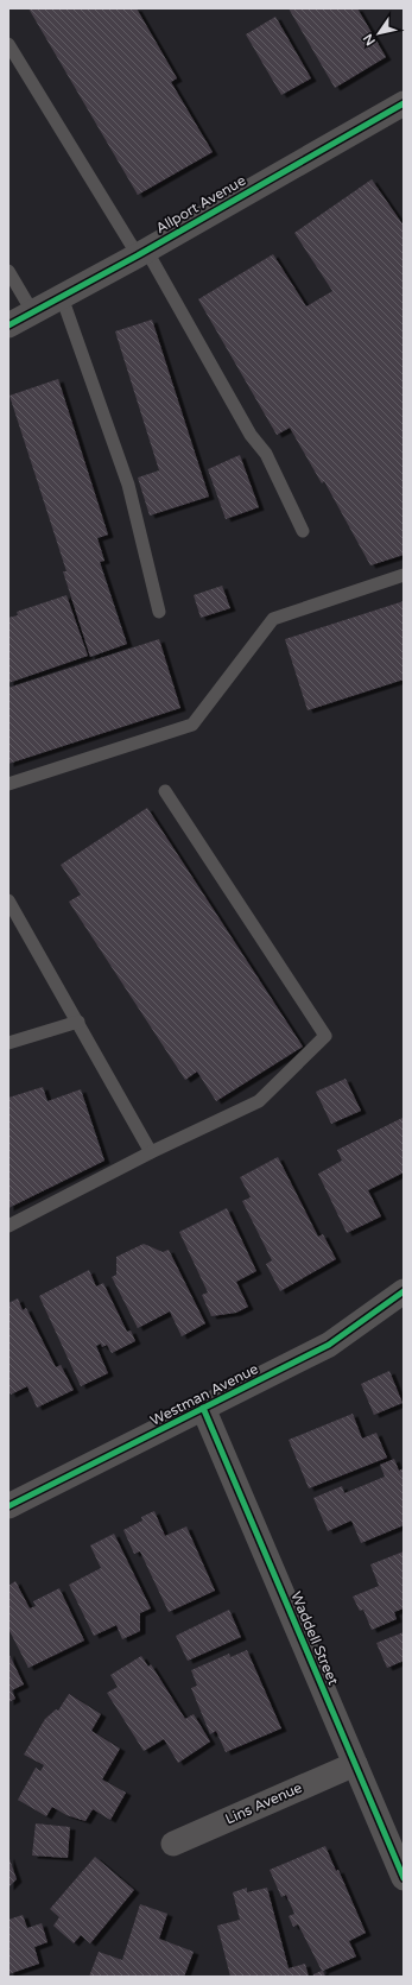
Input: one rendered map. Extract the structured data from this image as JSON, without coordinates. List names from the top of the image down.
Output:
{
  "streets": {
    "street": [
      "Allport Avenue",
      "Westman Avenue",
      "Waddell Street",
      "Lins Avenue"
    ]
  },
  "crossings": [
    ["Westman Avenue", "Waddell Street"],
    ["Waddell Street", "Lins Avenue"]
  ],
  "north": "bottom left"
}
